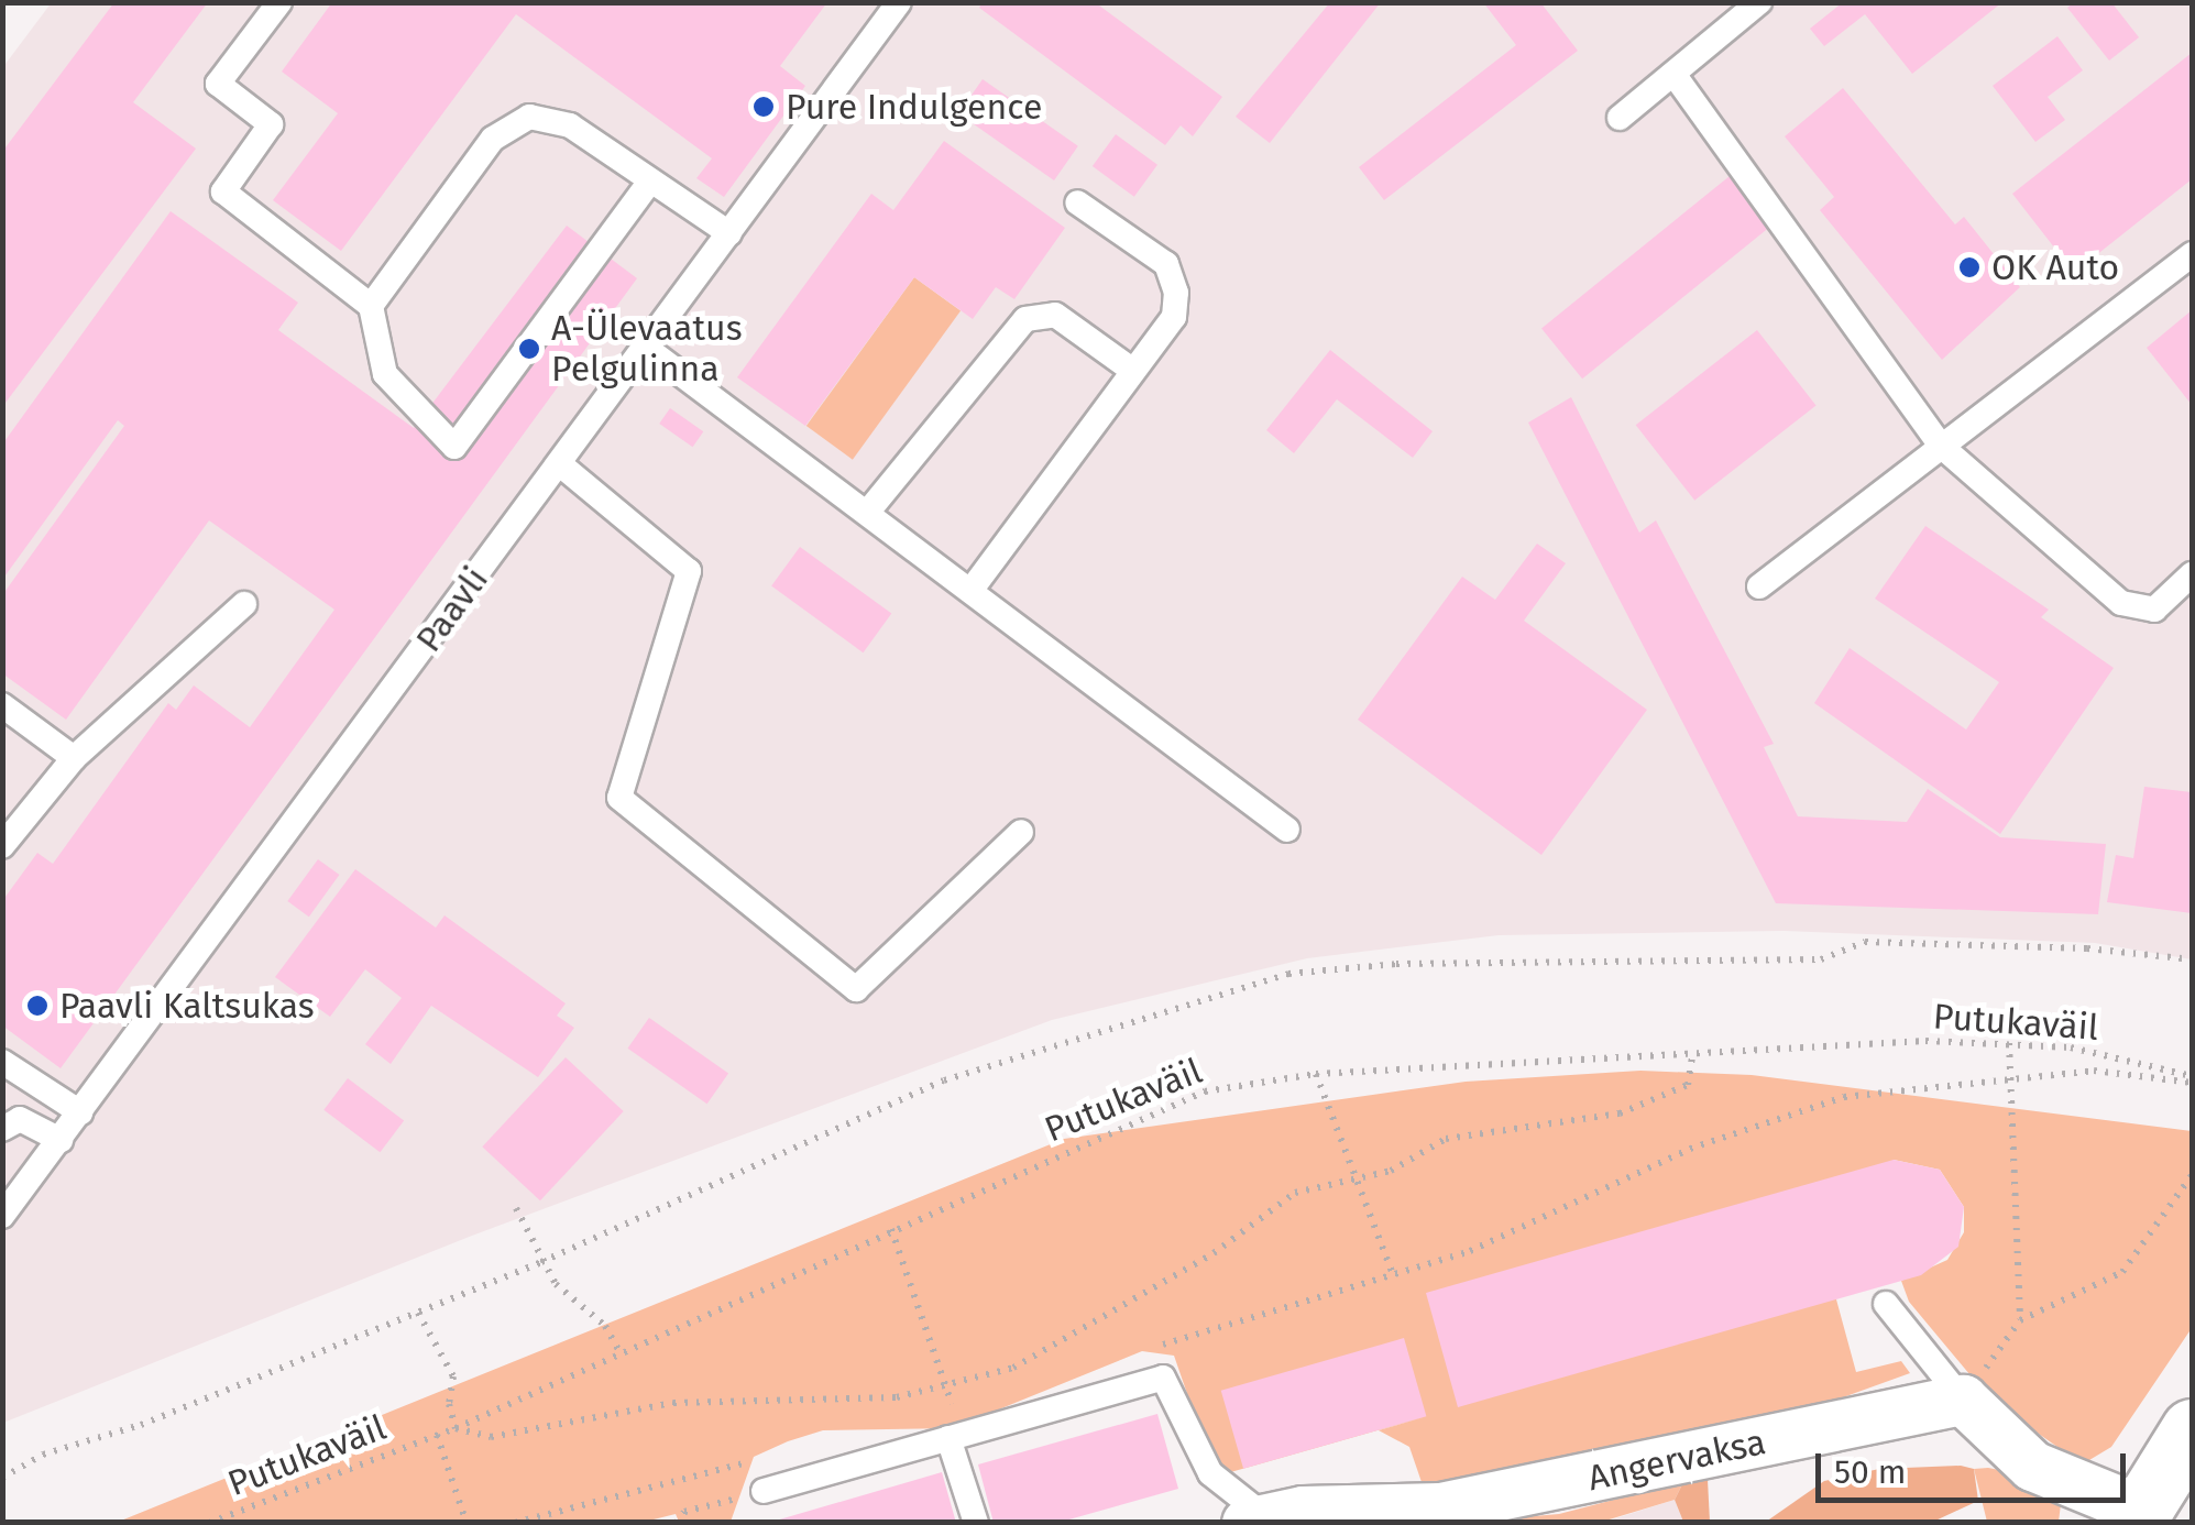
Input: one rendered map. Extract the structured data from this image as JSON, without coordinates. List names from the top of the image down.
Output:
{
  "streets": {
    "street": ["Angervaksa"],
    "lane": ["Paavli"],
    "path": ["Putukaväil"]
  },
  "places": [
    "Pure Indulgence",
    "OK Auto",
    "A-Ülevaatus Pelgulinna",
    "Paavli Kaltsukas"
  ],
  "scale_bar": "50 m"
}
